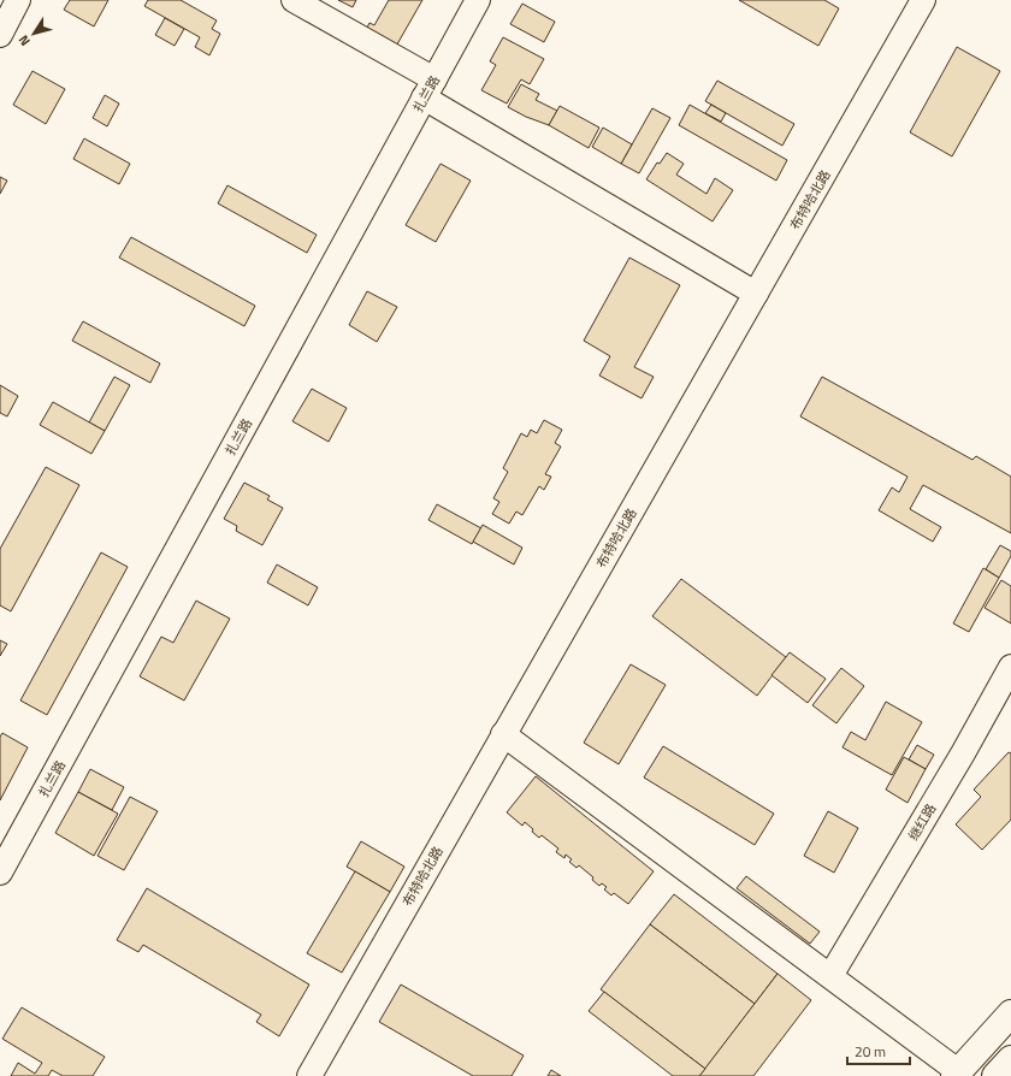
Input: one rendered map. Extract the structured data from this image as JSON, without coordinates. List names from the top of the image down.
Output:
{
  "streets": {
    "street": ["扎兰路", "布特哈北路", "继红路"]
  },
  "scale_bar": "20 m",
  "north": "bottom left"
}
